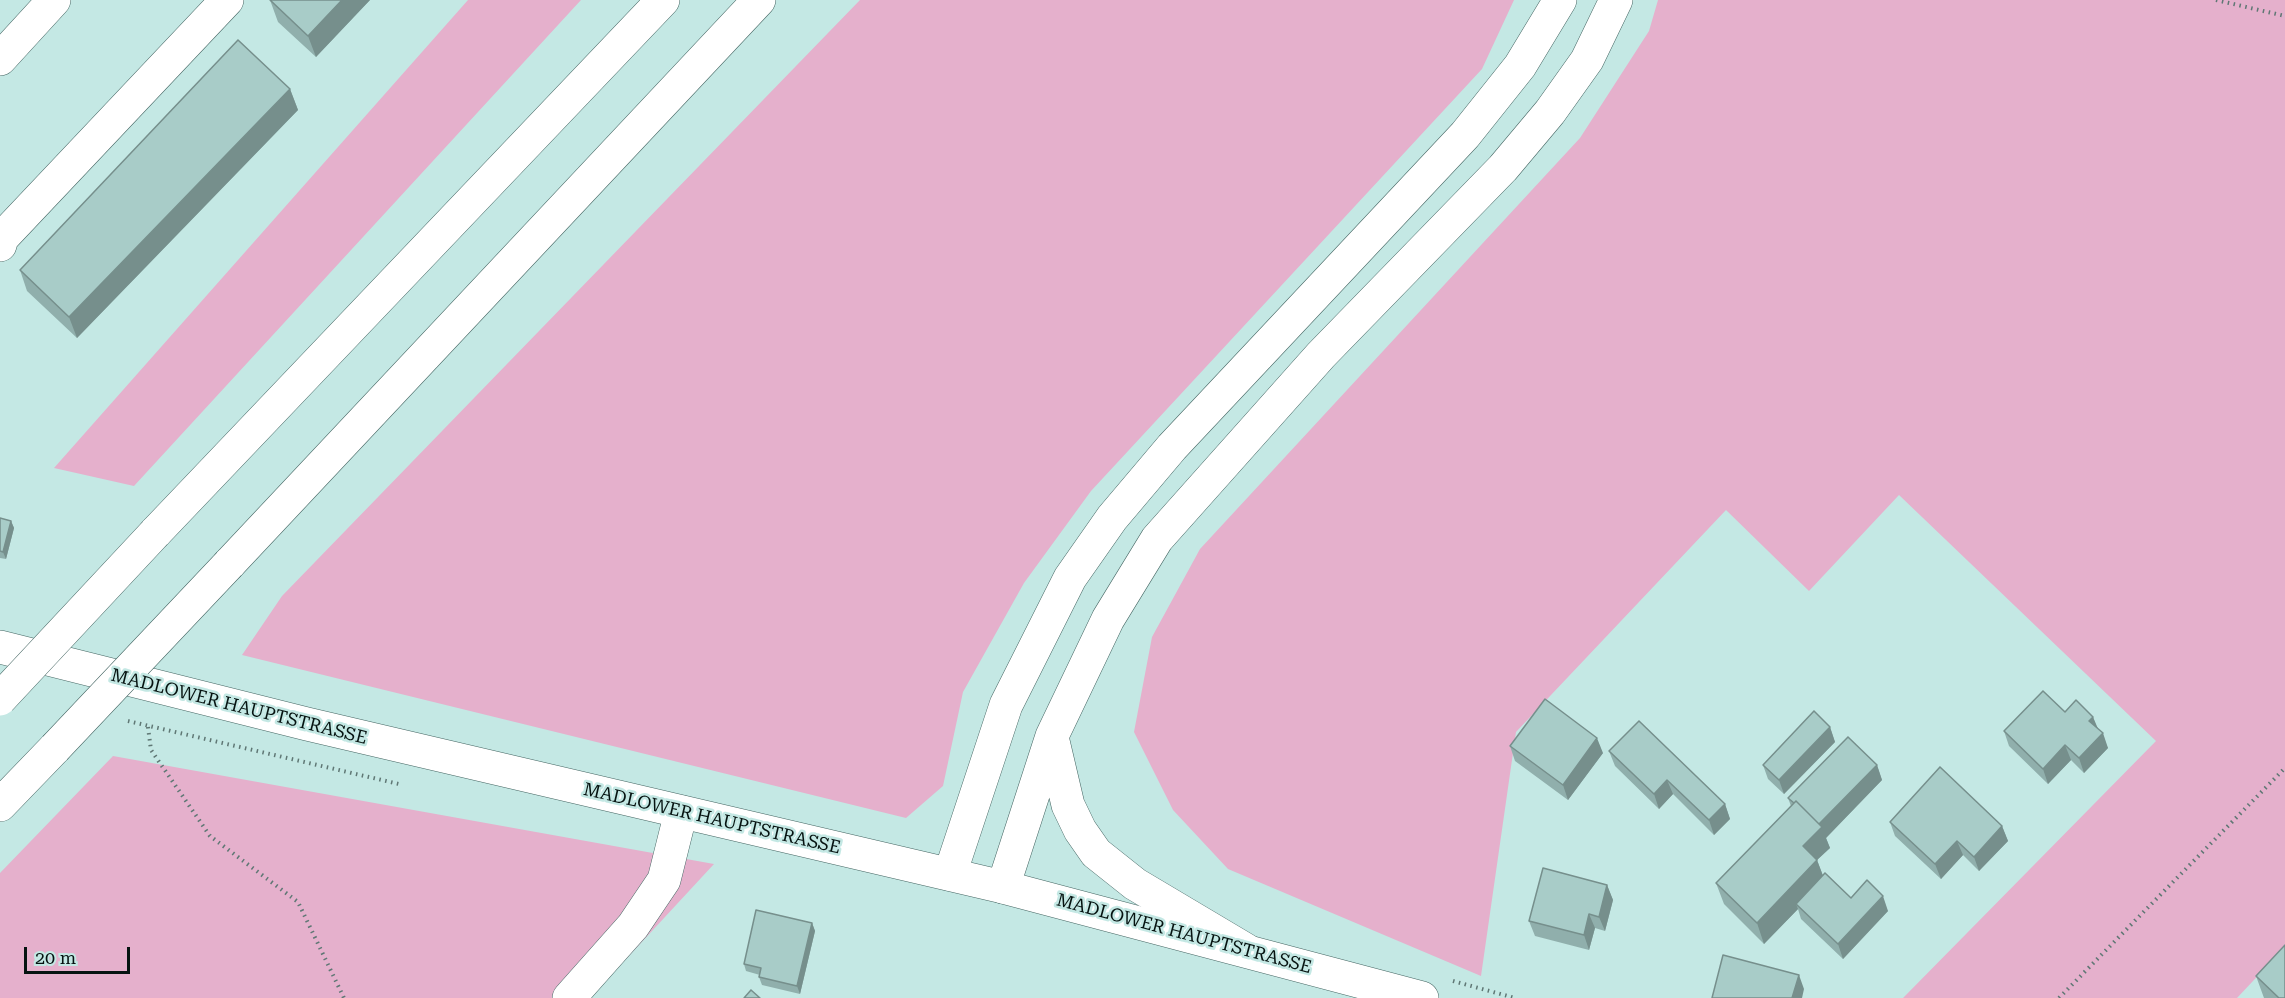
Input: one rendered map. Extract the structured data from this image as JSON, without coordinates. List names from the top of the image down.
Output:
{
  "streets": {
    "main road": ["MADLOWER HAUPTSTRASSE"]
  },
  "scale_bar": "20 m"
}
